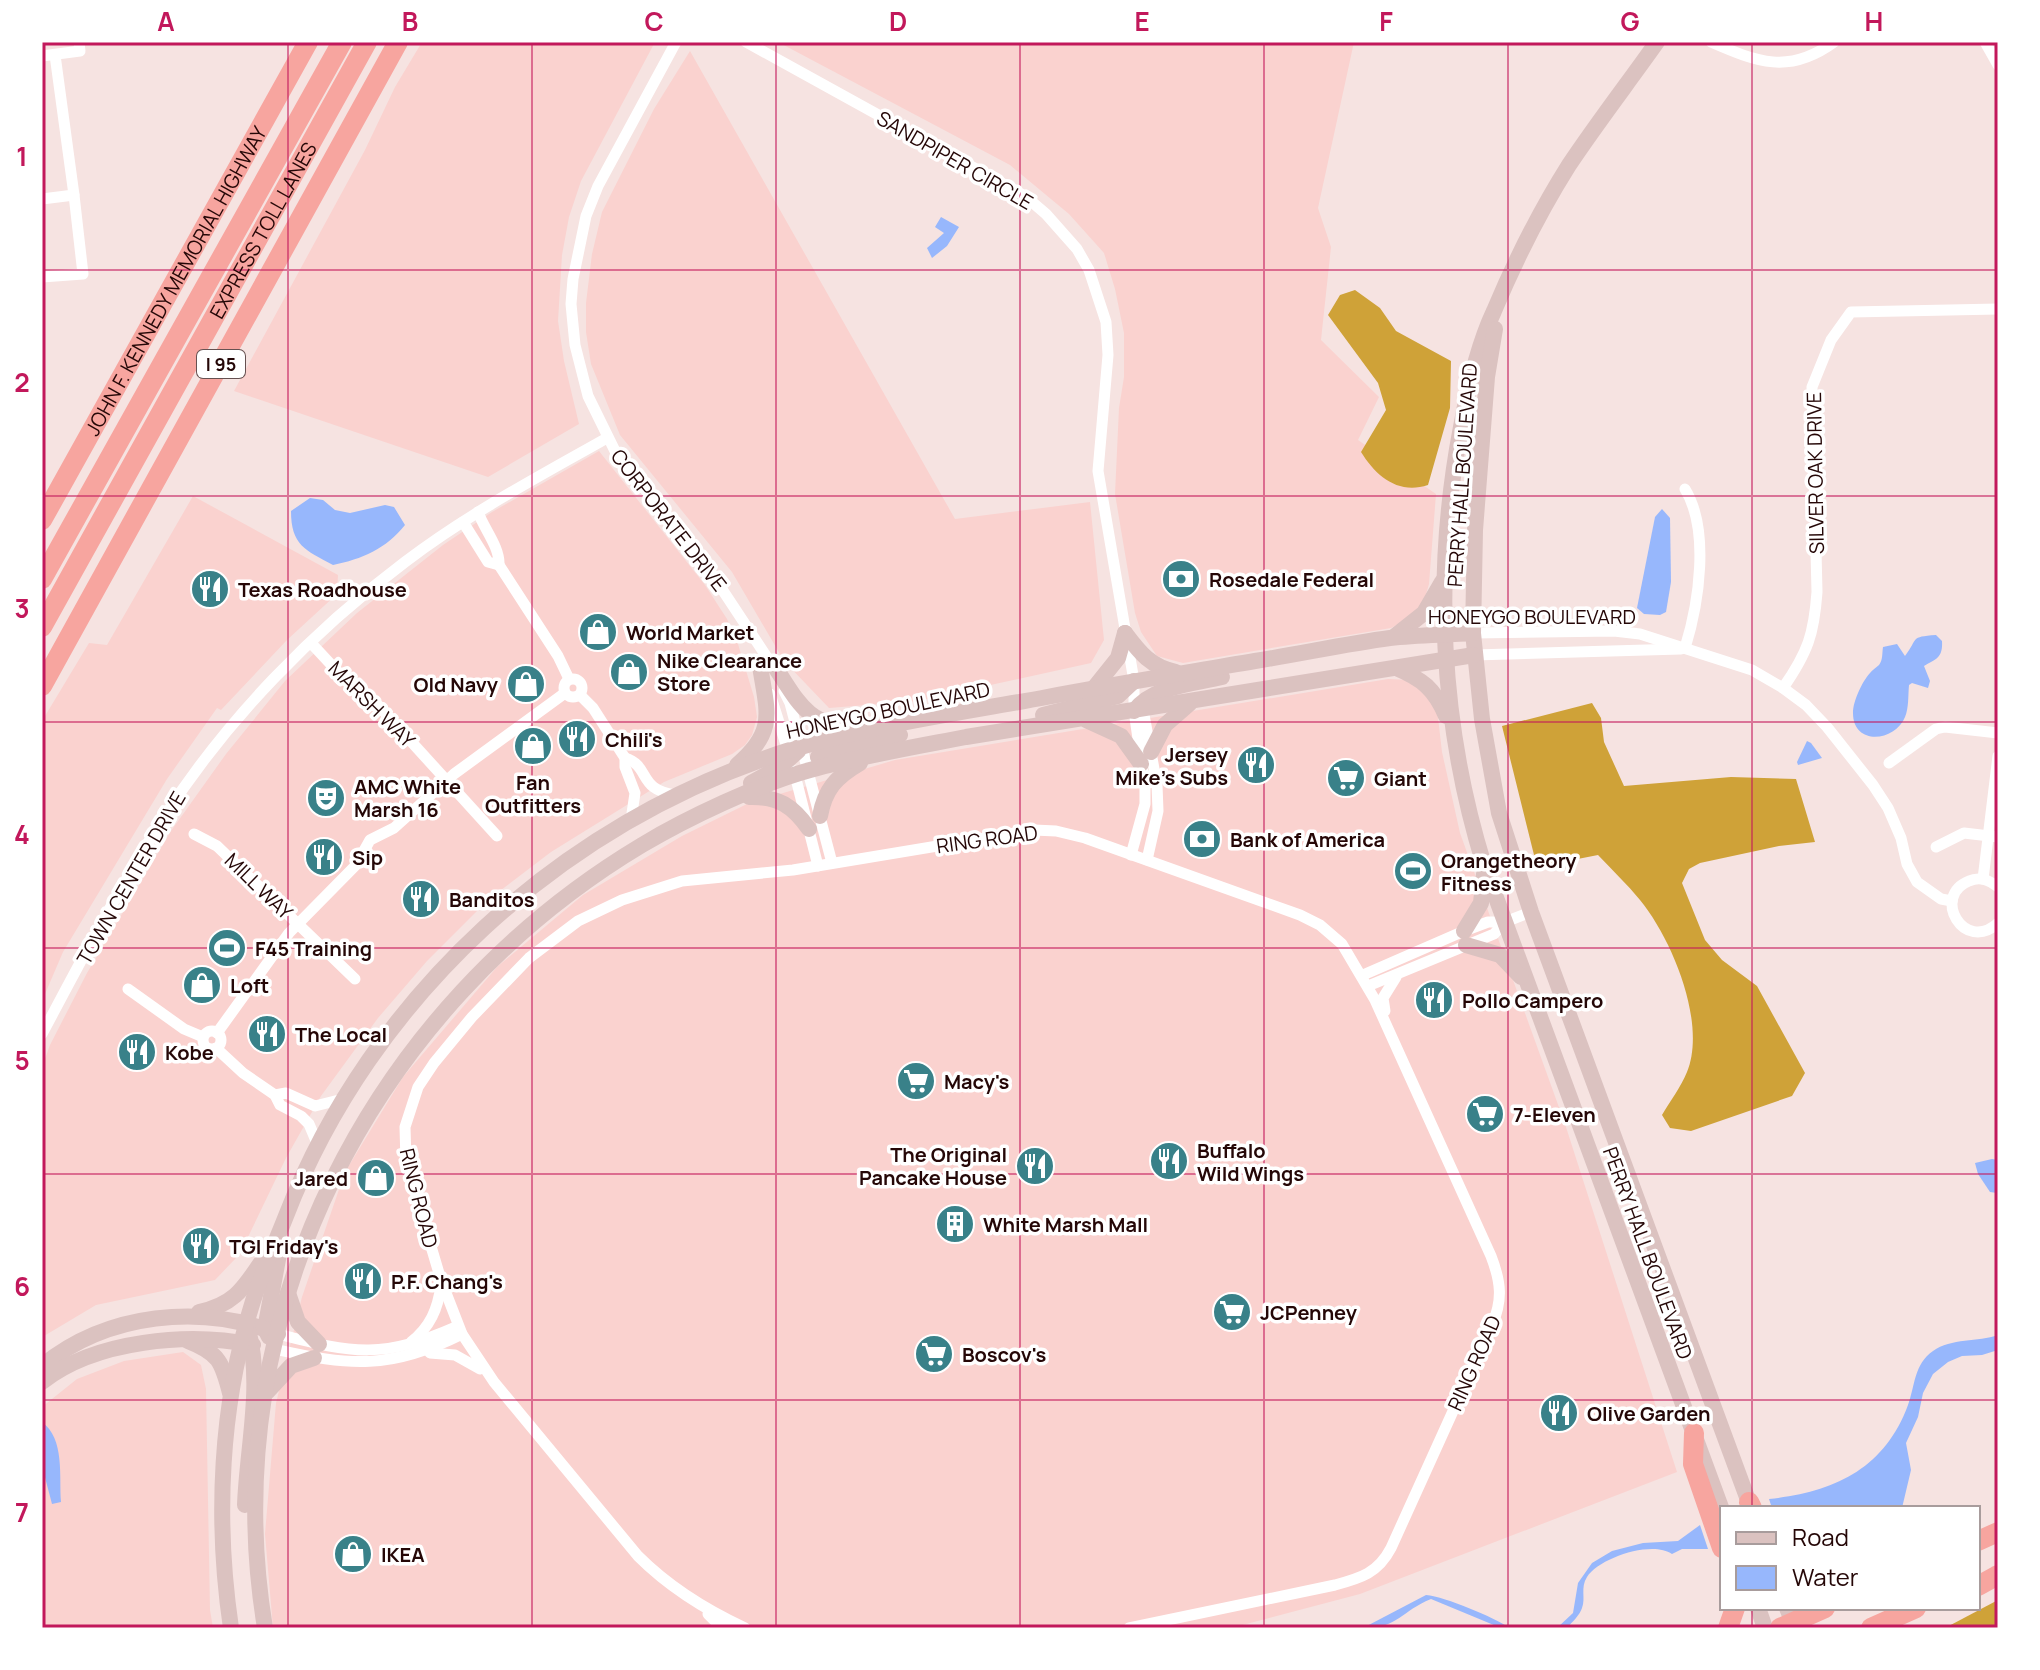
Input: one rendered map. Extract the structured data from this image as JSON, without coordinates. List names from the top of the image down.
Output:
{
  "streets": {
    "highway": ["EXPRESS TOLL LANES", "JOHN F. KENNEDY MEMORIAL HIGHWAY", "I 95"],
    "main road": ["PERRY HALL BOULEVARD", "HONEYGO BOULEVARD"],
    "street": [
      "SANDPIPER CIRCLE",
      "SILVER OAK DRIVE",
      "CORPORATE DRIVE",
      "MARSH WAY",
      "RING ROAD",
      "TOWN CENTER DRIVE",
      "MILL WAY"
    ]
  },
  "crossings": [
    ["SANDPIPER CIRCLE", "HONEYGO BOULEVARD"],
    ["SILVER OAK DRIVE", "HONEYGO BOULEVARD"],
    ["PERRY HALL BOULEVARD", "HONEYGO BOULEVARD"],
    ["CORPORATE DRIVE", "HONEYGO BOULEVARD"],
    ["CORPORATE DRIVE", "TOWN CENTER DRIVE"],
    ["MARSH WAY", "TOWN CENTER DRIVE"]
  ],
  "places": {
    "bank": ["Rosedale Federal", "Bank of America"],
    "restaurant": [
      "Texas Roadhouse",
      "Chili's",
      "Jersey Mike's Subs",
      "Sip",
      "Banditos",
      "Pollo Campero",
      "The Local",
      "Kobe",
      "Buffalo Wild Wings",
      "The Original Pancake House",
      "TGI Friday's",
      "P.F. Chang's",
      "Olive Garden"
    ],
    "shop": [
      "World Market",
      "Nike Clearance Store",
      "Old Navy",
      "Fan Outfitters",
      "Loft",
      "Jared",
      "IKEA"
    ],
    "supermarket": [
      "Giant",
      "Macy's",
      "7-Eleven",
      "JCPenney",
      "Boscov's"
    ],
    "theatre": ["AMC White Marsh 16"],
    "sports": ["Orangetheory Fitness", "F45 Training"],
    "building": ["White Marsh Mall"]
  },
  "legend": ["Road", "Water"],
  "grid": {
    "columns": [
      "A",
      "B",
      "C",
      "D",
      "E",
      "F",
      "G",
      "H"
    ],
    "rows": [
      "1",
      "2",
      "3",
      "4",
      "5",
      "6",
      "7"
    ]
  }
}
